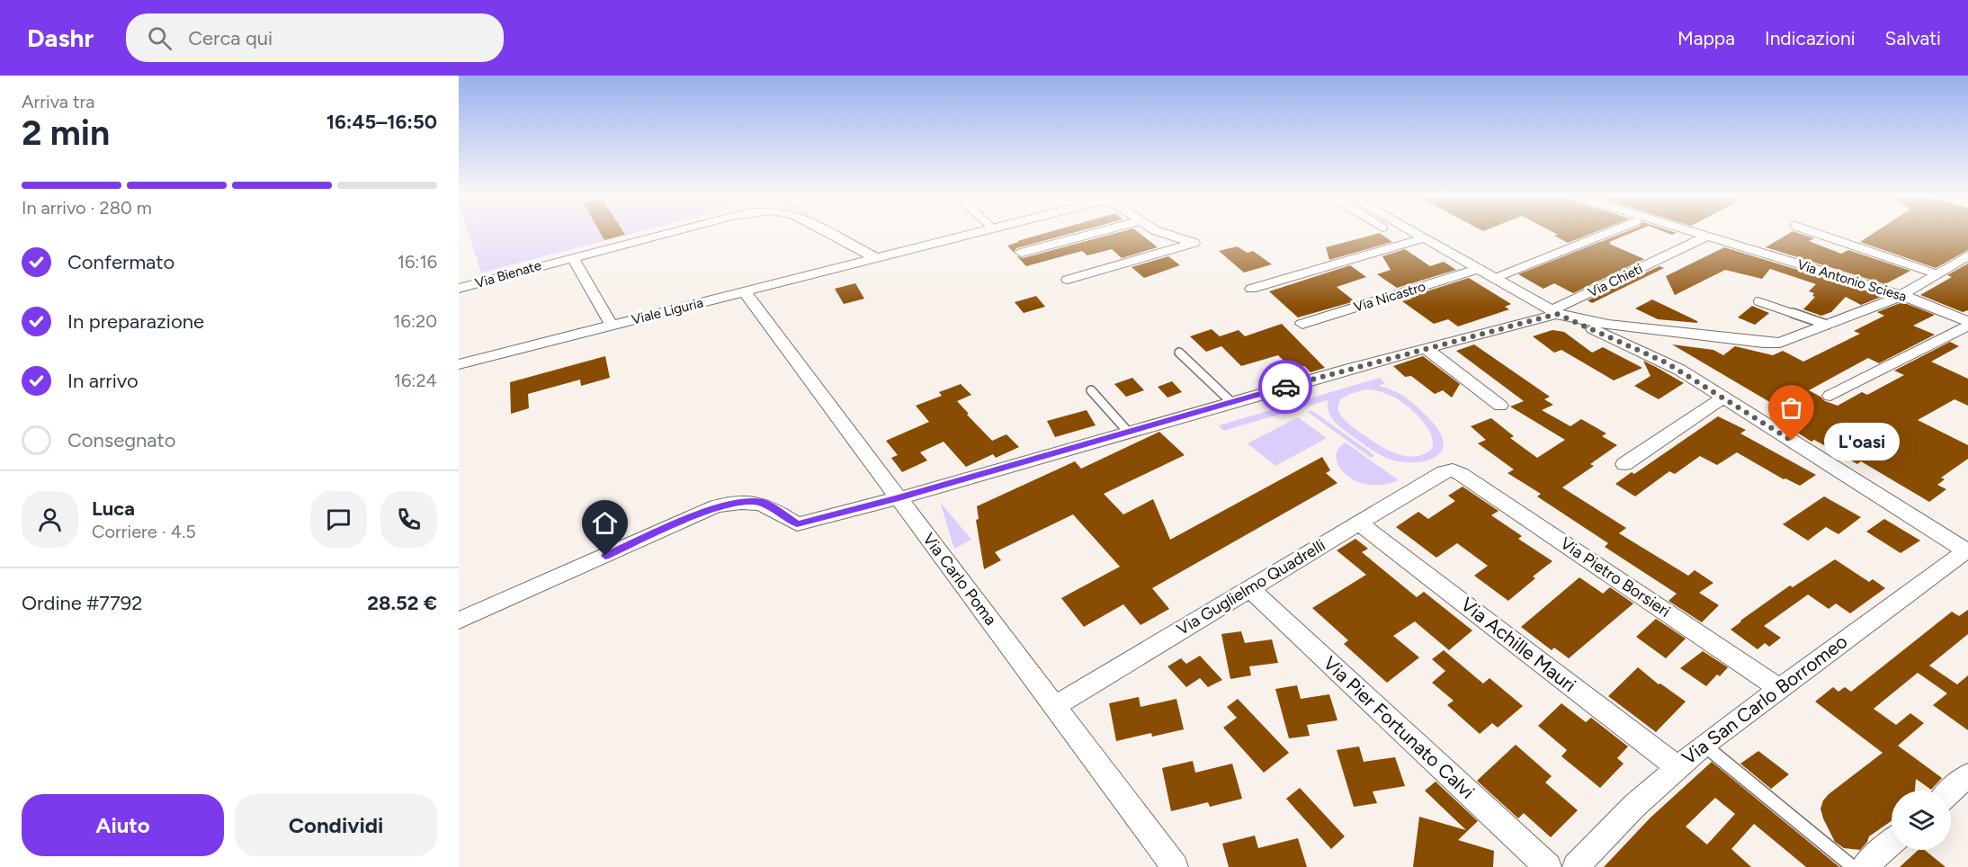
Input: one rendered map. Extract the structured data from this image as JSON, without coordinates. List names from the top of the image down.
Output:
{
  "streets": {
    "street": [
      "Via Bienate",
      "Via Chieti",
      "Via Antonio Sciesa",
      "Via Nicastro",
      "Viale Liguria",
      "Via Pietro Borsieri",
      "Via Carlo Poma",
      "Via Guglielmo Quadrelli",
      "Via Achille Mauri",
      "Via San Carlo Borromeo",
      "Via Pier Fortunato Calvi"
    ]
  },
  "crossings": [
    ["Via Bienate", "Viale Liguria"],
    ["Via Chieti", "Via Antonio Sciesa"],
    ["Via Chieti", "Via Carlo Poma"],
    ["Viale Liguria", "Via Carlo Poma"],
    ["Via Pietro Borsieri", "Via Guglielmo Quadrelli"],
    ["Via Pietro Borsieri", "Via San Carlo Borromeo"],
    ["Via Carlo Poma", "Via Guglielmo Quadrelli"],
    ["Via Guglielmo Quadrelli", "Via Achille Mauri"],
    ["Via Guglielmo Quadrelli", "Via Pier Fortunato Calvi"],
    ["Via Achille Mauri", "Via San Carlo Borromeo"]
  ],
  "places": ["L'oasi"],
  "page": {
    "header": "Dashr",
    "search": "Cerca qui",
    "nav": ["Mappa", "Indicazioni", "Salvati"],
    "heading": ["2 min", "Arriva tra", "16:45–16:50"],
    "panel": [
      "Luca",
      "Corriere · 4.5",
      "Ordine #7792",
      "28.52 €"
    ],
    "bar": "In arrivo · 280 m",
    "list": [
      ["Confermato", "16:16"],
      ["In preparazione", "16:20"],
      ["In arrivo", "16:24"],
      "Consegnato"
    ],
    "bubble": "L'oasi",
    "buttons": ["Aiuto", "Condividi"]
  }
}
